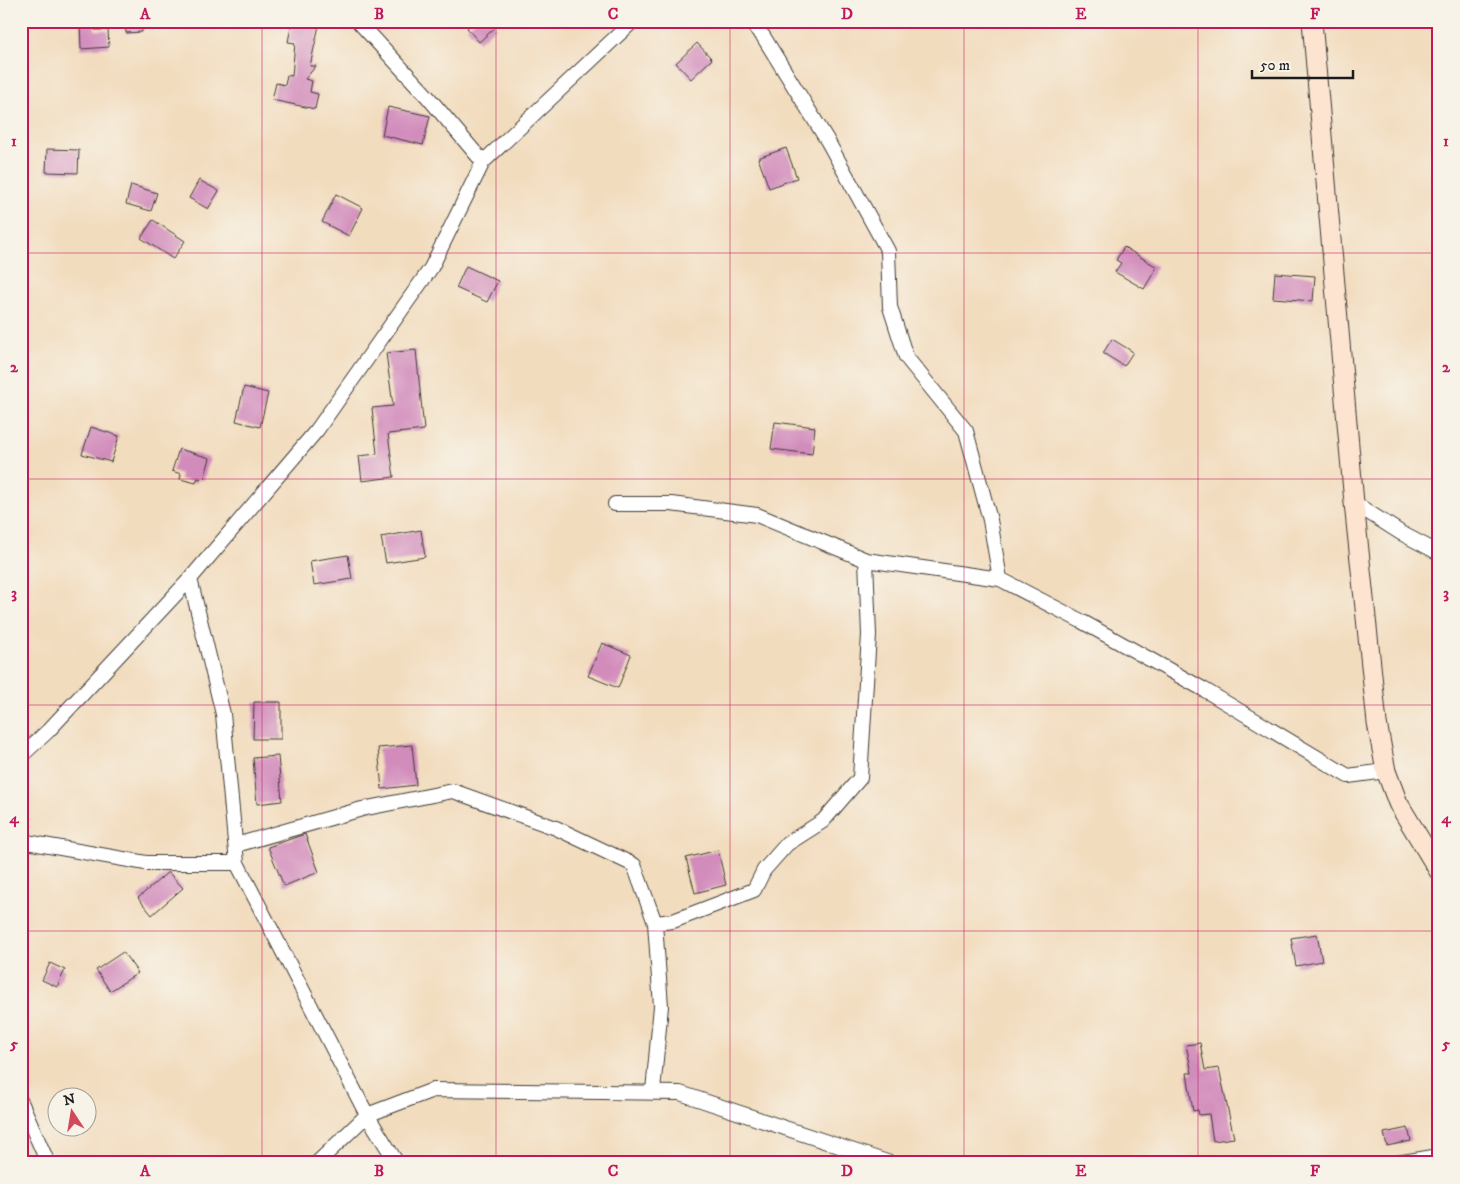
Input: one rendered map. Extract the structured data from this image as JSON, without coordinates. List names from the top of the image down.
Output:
{
  "scale_bar": "50 m",
  "north": "top",
  "grid": {
    "columns": [
      "A",
      "B",
      "C",
      "D",
      "E",
      "F"
    ],
    "rows": [
      "1",
      "2",
      "3",
      "4",
      "5"
    ]
  }
}
